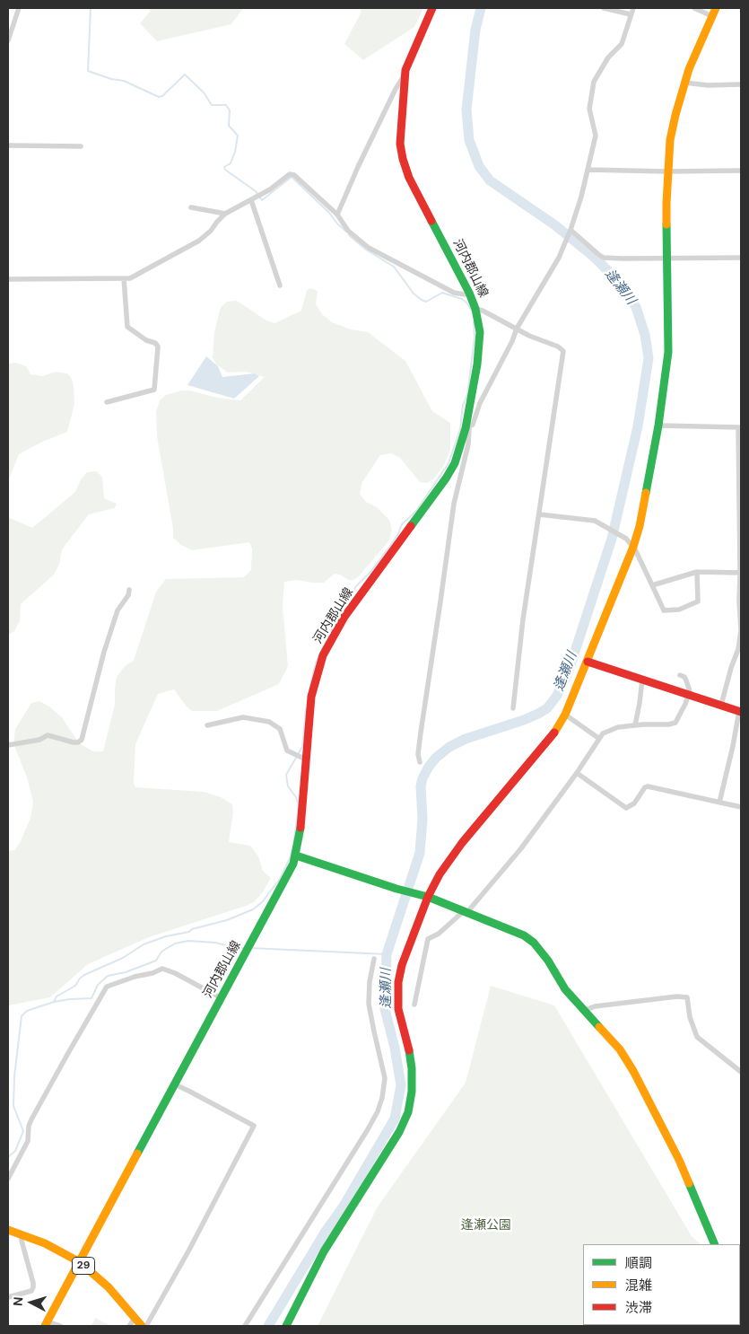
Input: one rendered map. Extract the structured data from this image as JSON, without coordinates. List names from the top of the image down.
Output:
{
  "streets": {
    "street": ["河内郡山線", "29"]
  },
  "crossings": [
    ["河内郡山線", "29"]
  ],
  "water": ["逢瀬川"],
  "parks": ["逢瀬公園"],
  "legend": ["順調", "混雑", "渋滞"],
  "north": "left"
}
